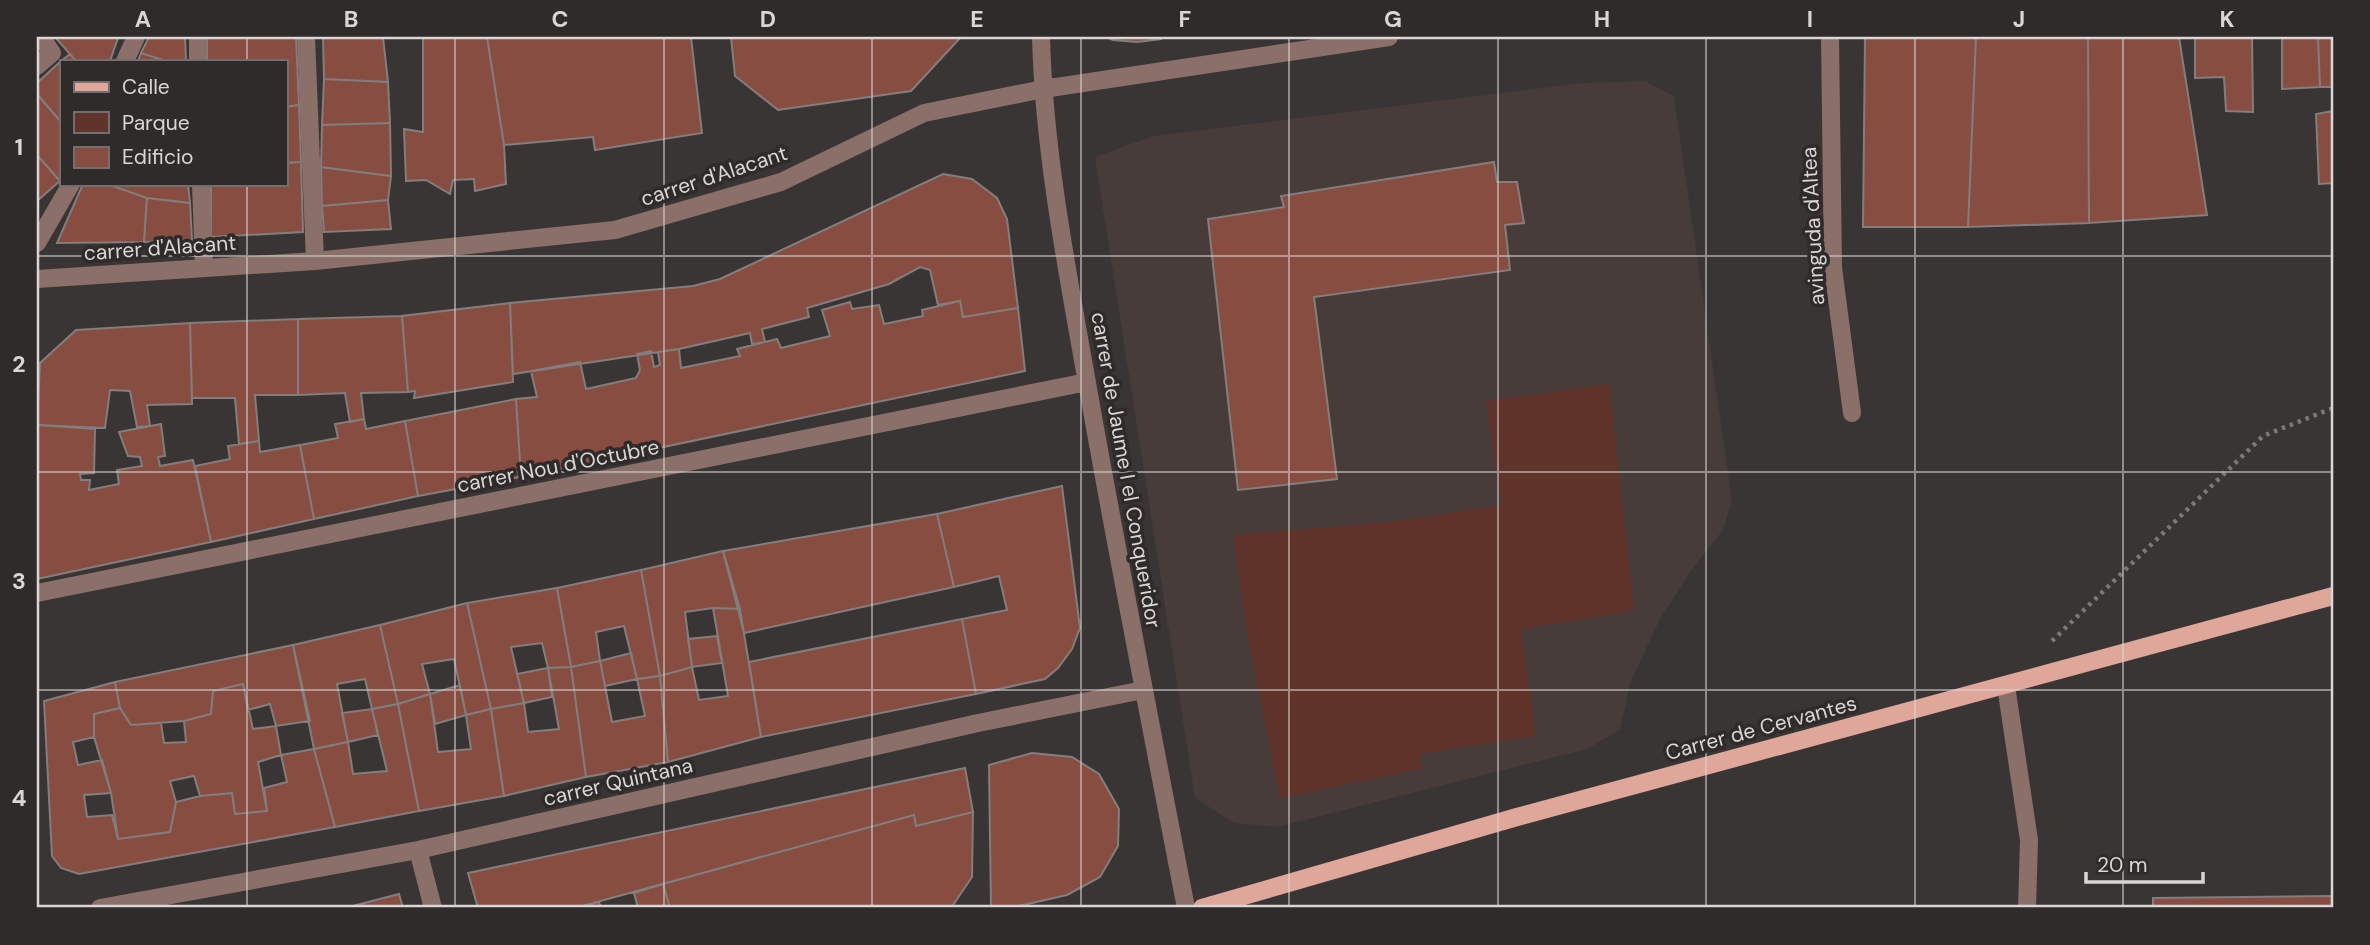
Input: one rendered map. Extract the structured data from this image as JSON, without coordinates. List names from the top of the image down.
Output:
{
  "streets": {
    "main road": ["Carrer de Cervantes"],
    "street": [
      "carrer d'Alacant",
      "avinguda d'Altea",
      "carrer Nou d'Octubre",
      "carrer de Jaume I el Conqueridor",
      "carrer Quintana"
    ]
  },
  "crossings": [
    ["carrer d'Alacant", "carrer de Jaume I el Conqueridor"],
    ["carrer Nou d'Octubre", "carrer de Jaume I el Conqueridor"],
    ["carrer de Jaume I el Conqueridor", "carrer Quintana"]
  ],
  "legend": ["Calle", "Parque", "Edificio"],
  "scale_bar": "20 m",
  "grid": {
    "columns": [
      "A",
      "B",
      "C",
      "D",
      "E",
      "F",
      "G",
      "H",
      "I",
      "J",
      "K"
    ],
    "rows": [
      "1",
      "2",
      "3",
      "4"
    ]
  }
}
